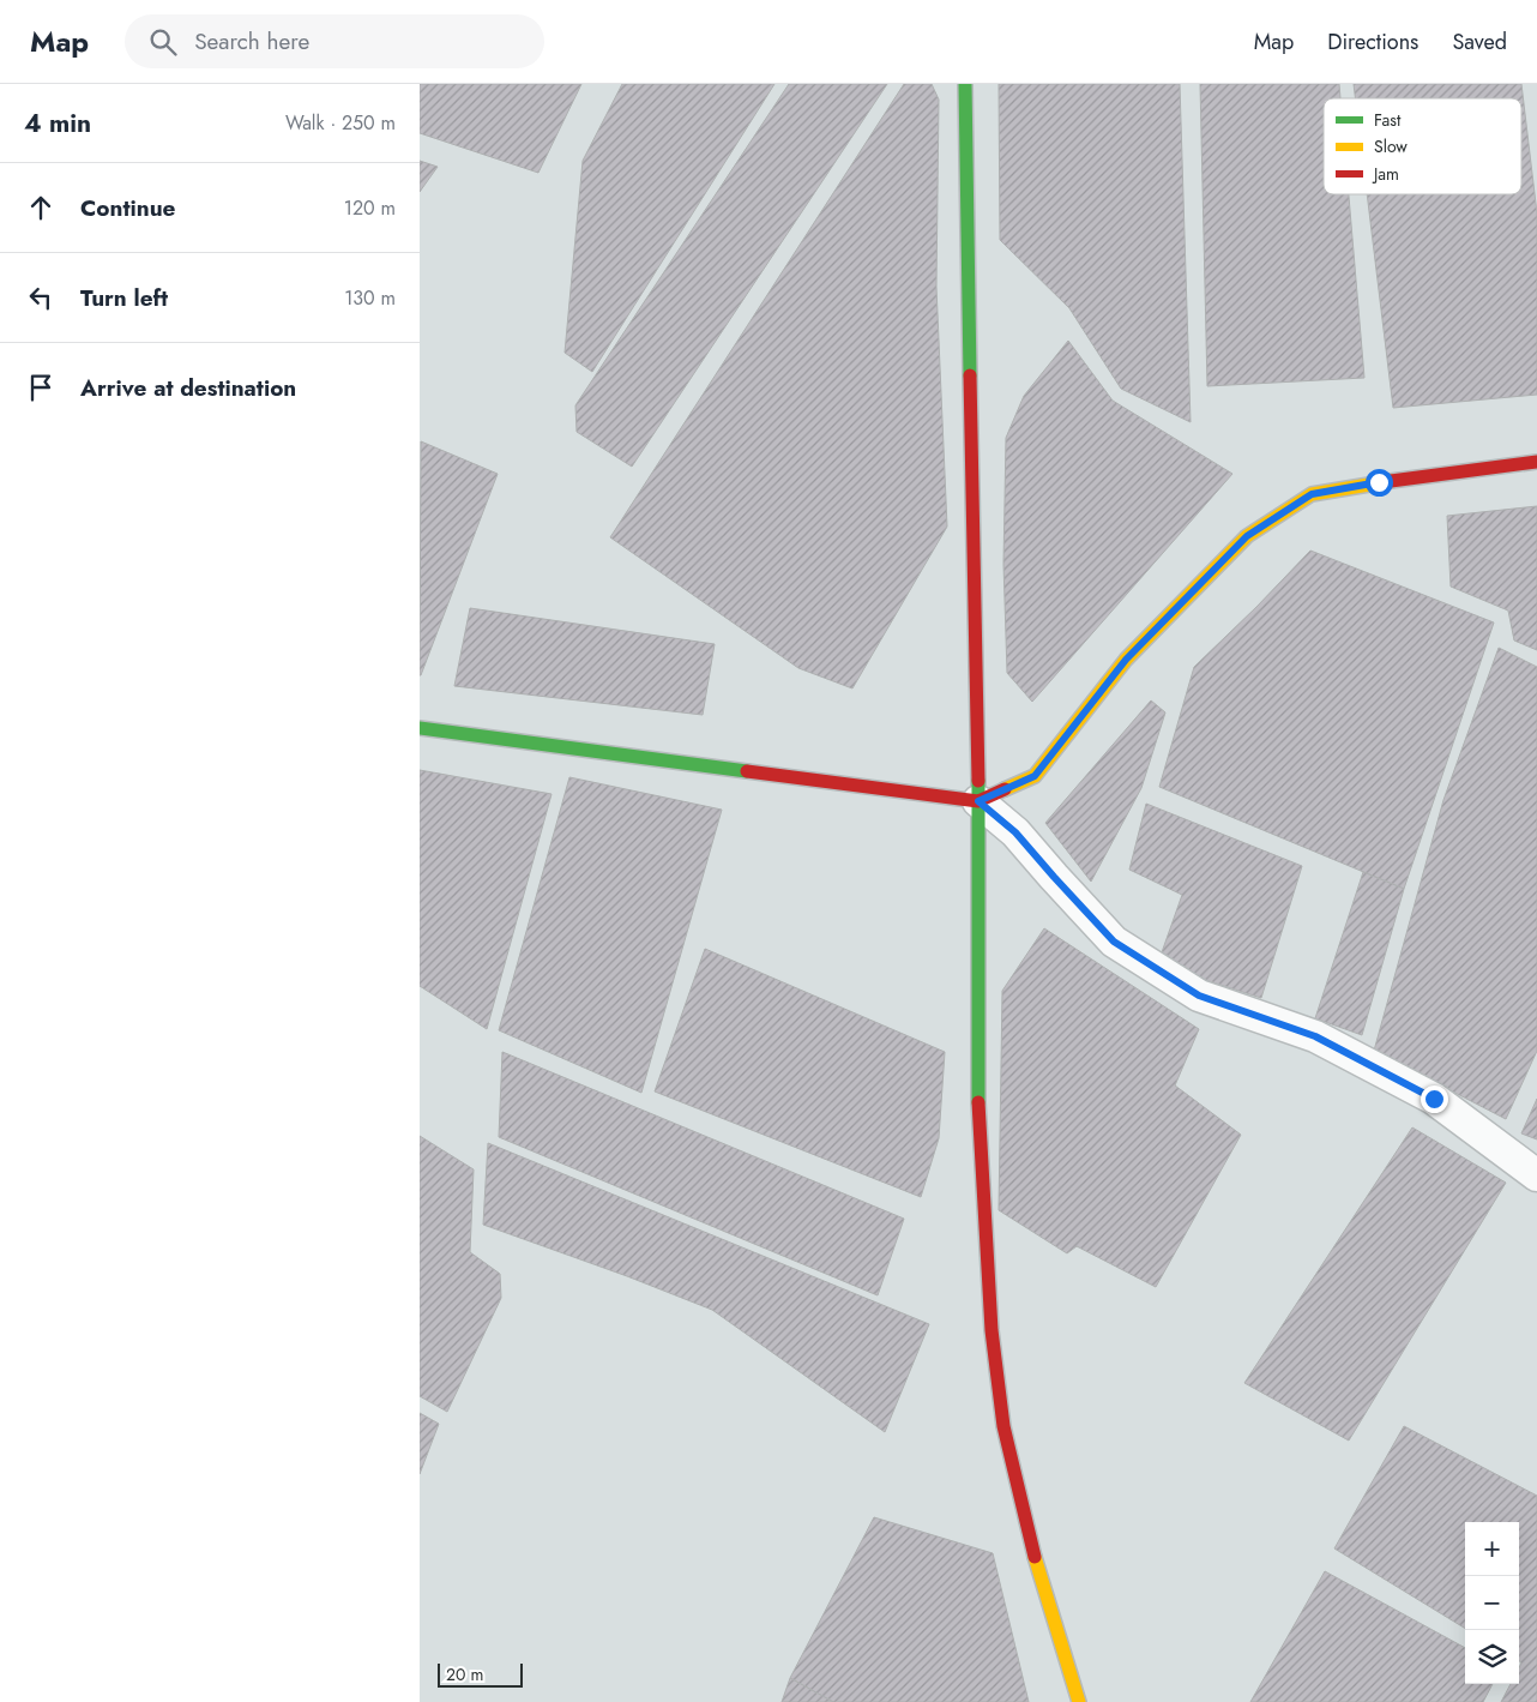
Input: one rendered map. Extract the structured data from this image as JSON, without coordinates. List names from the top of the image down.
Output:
{
  "legend": ["Fast", "Slow", "Jam"],
  "scale_bar": "20 m",
  "page": {
    "header": "Map",
    "search": "Search here",
    "nav": ["Map", "Directions", "Saved"],
    "heading": ["4 min", "Walk · 250 m"],
    "list": [
      ["Continue", "120 m"],
      ["Turn left", "130 m"],
      "Arrive at destination"
    ],
    "map_buttons": ["+", "−"],
    "scale": "20 m"
  }
}
